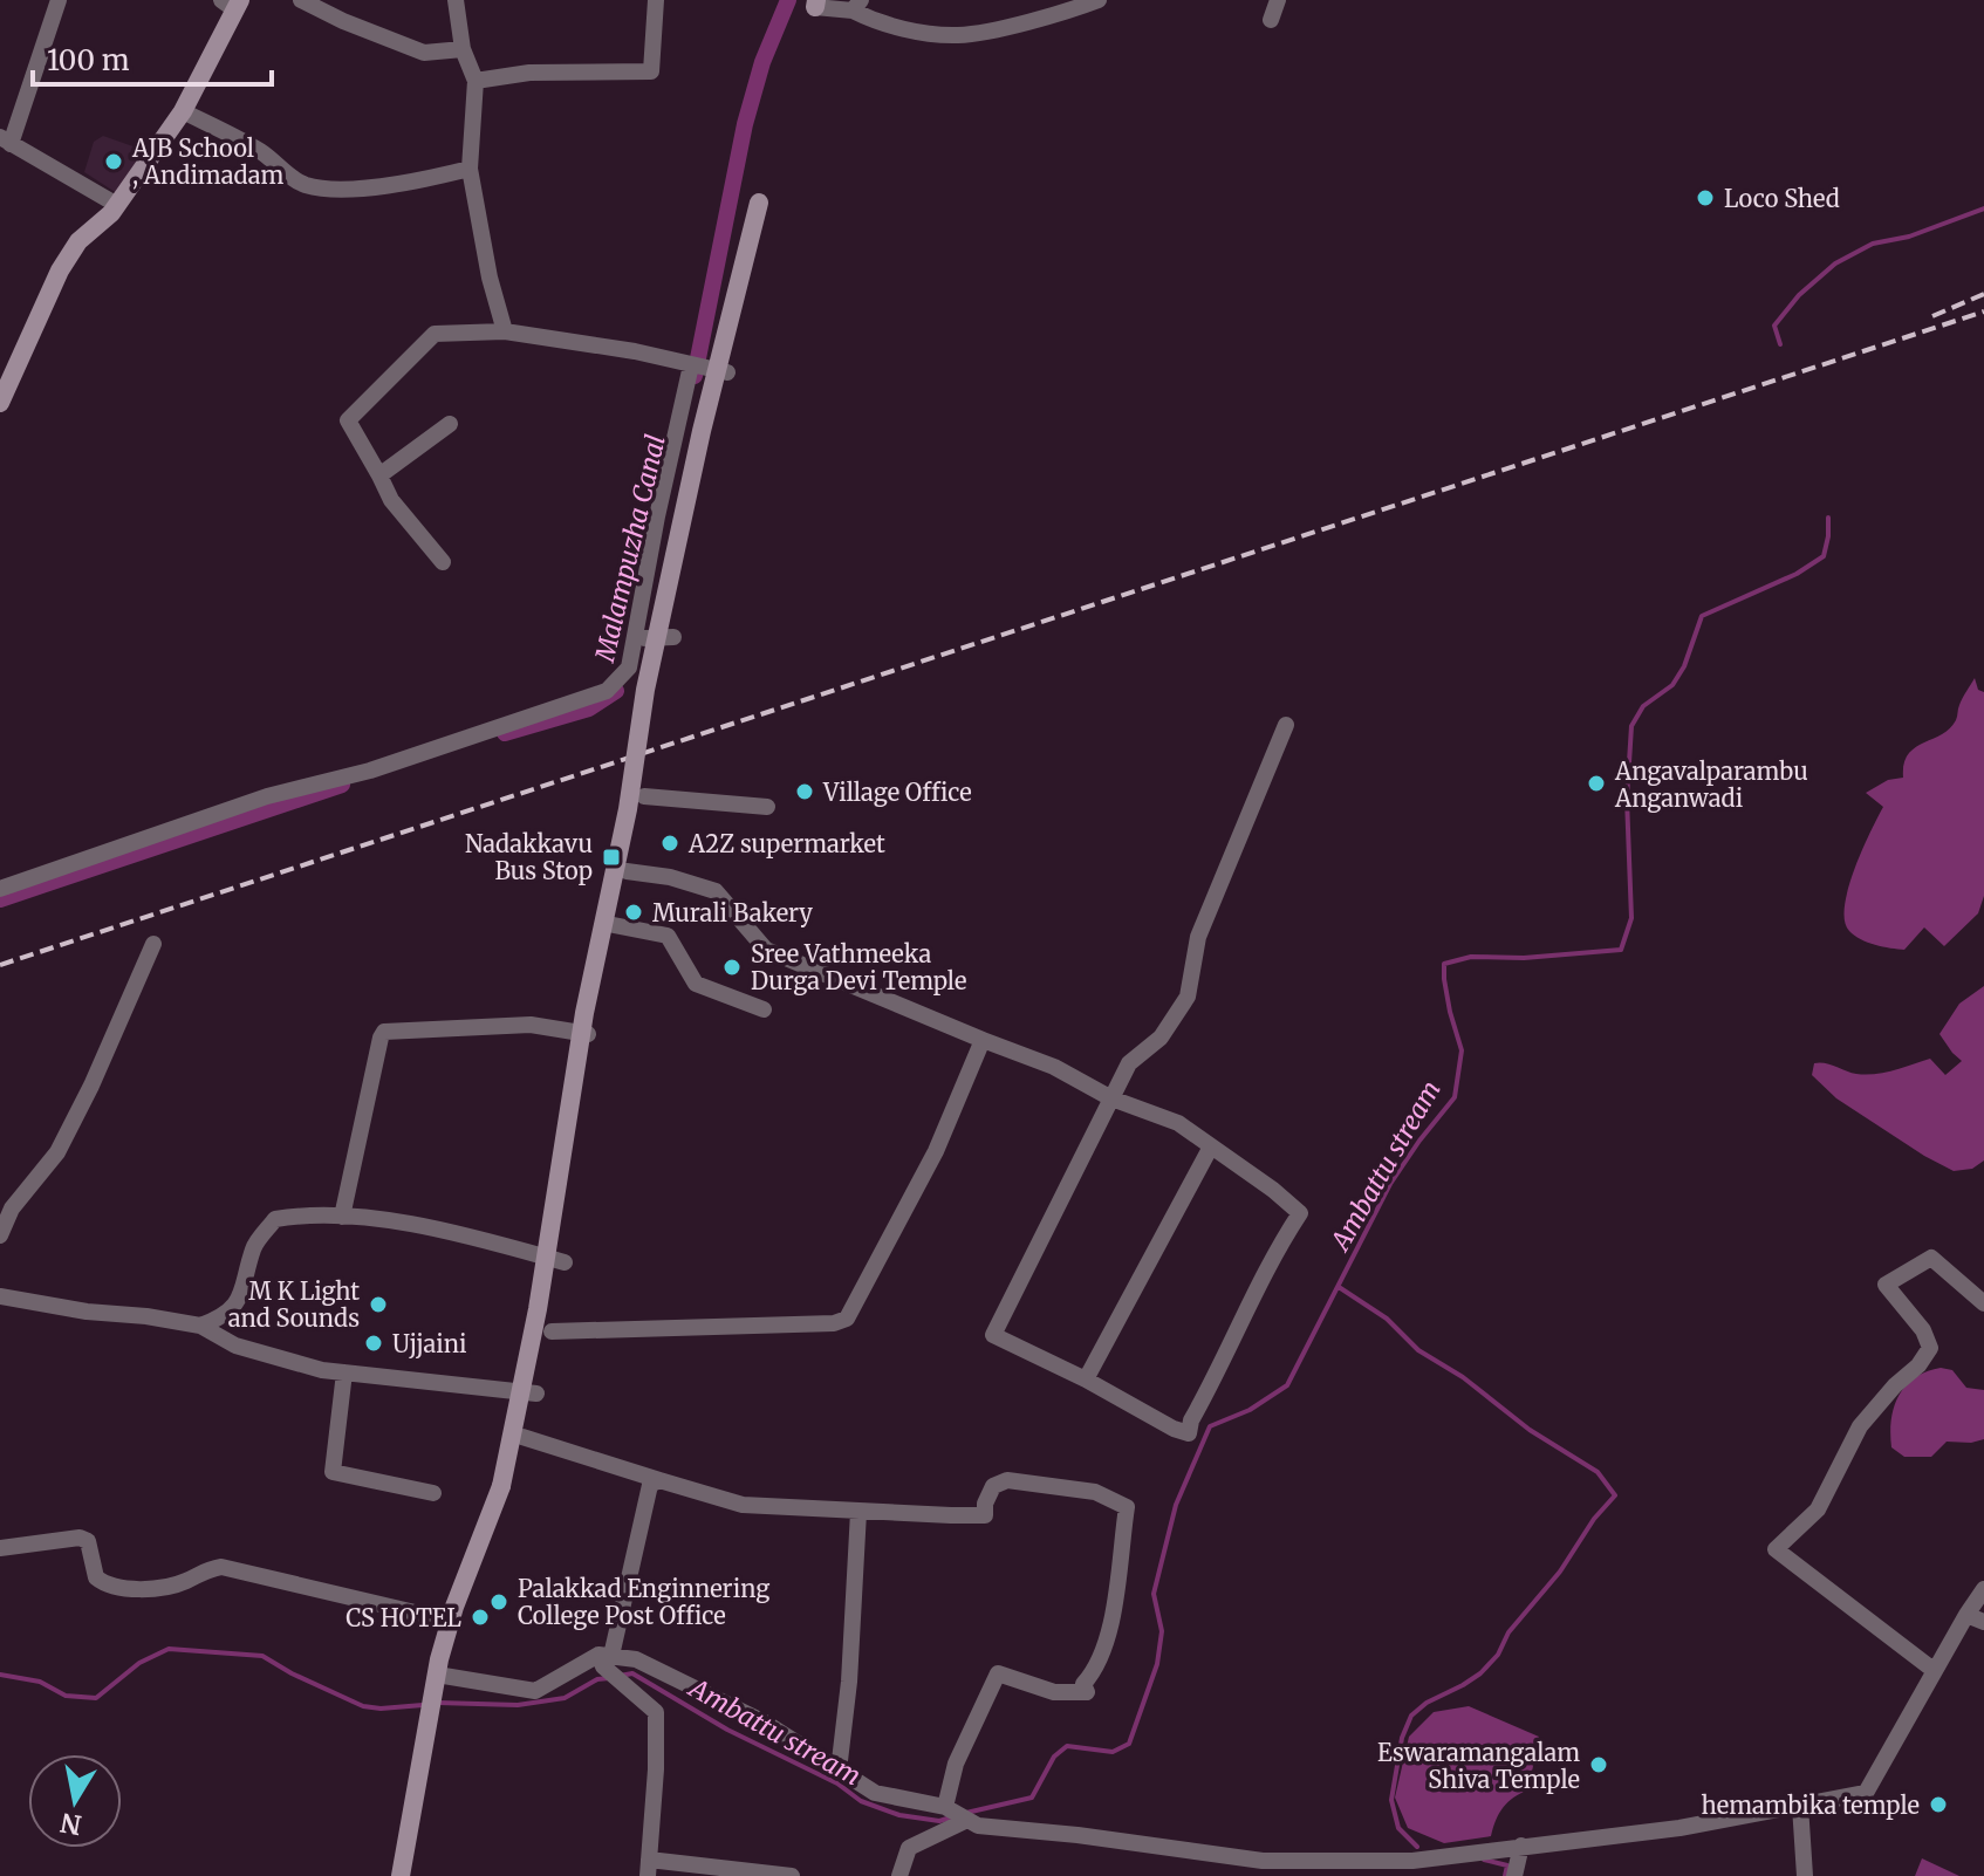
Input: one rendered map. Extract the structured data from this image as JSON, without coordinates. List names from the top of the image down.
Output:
{
  "water": ["Malampuzha Canal", "Ambattu stream"],
  "places": {
    "other": [
      "AJB School , Andimadam",
      "Loco Shed",
      "Angavalparambu Anganwadi",
      "Village Office",
      "A2Z supermarket",
      "Murali Bakery",
      "Sree Vathmeeka Durga Devi Temple",
      "M K Light and Sounds",
      "Ujjaini",
      "Palakkad Enginnering College Post Office",
      "CS HOTEL",
      "Eswaramangalam Shiva Temple",
      "hemambika temple"
    ],
    "transit": ["Nadakkavu Bus Stop"]
  },
  "scale_bar": "100 m",
  "north": "bottom"
}
